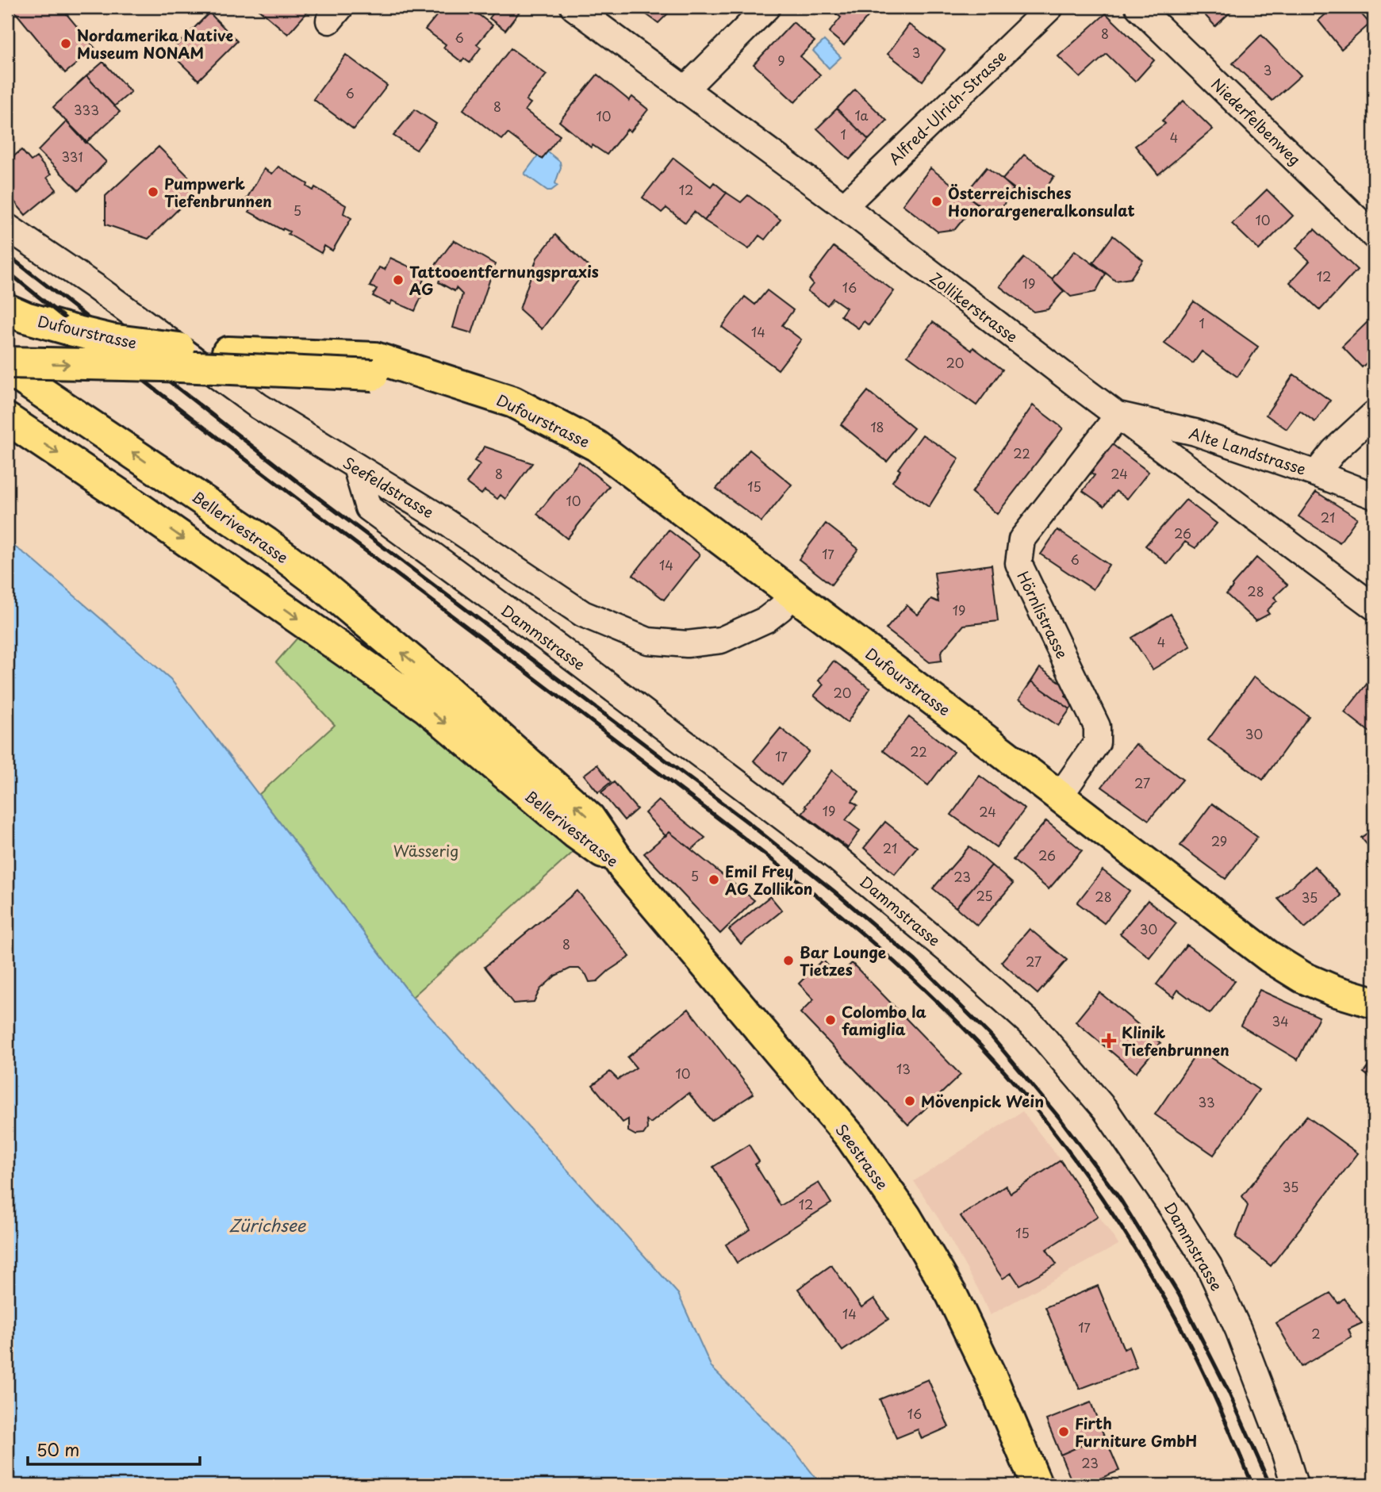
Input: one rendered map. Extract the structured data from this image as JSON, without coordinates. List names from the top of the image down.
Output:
{
  "streets": {
    "main road": ["Dufourstrasse", "Bellerivestrasse", "Seestrasse"],
    "street": [
      "Alfred-Ulrich-Strasse",
      "Niederfelbenweg",
      "Zollikerstrasse",
      "Alte Landstrasse",
      "Seefeldstrasse",
      "Hörnlistrasse",
      "Dammstrasse"
    ]
  },
  "crossings": [
    ["Alfred-Ulrich-Strasse", "Zollikerstrasse"],
    ["Zollikerstrasse", "Alte Landstrasse"],
    ["Zollikerstrasse", "Hörnlistrasse"],
    ["Dufourstrasse", "Seefeldstrasse"],
    ["Dufourstrasse", "Hörnlistrasse"],
    ["Alte Landstrasse", "Hörnlistrasse"],
    ["Seefeldstrasse", "Dammstrasse"],
    ["Bellerivestrasse", "Seestrasse"]
  ],
  "water": ["Zürichsee"],
  "parks": ["Wässerig"],
  "places": {
    "other": [
      "Nordamerika Native Museum NONAM",
      "Pumpwerk Tiefenbrunnen",
      "Österreichisches Honorargeneralkonsulat",
      "Tattooentfernungspraxis AG",
      "Emil Frey AG Zollikon",
      "Bar Lounge Tietzes",
      "Colombo la famiglia",
      "Mövenpick Wein",
      "Firth Furniture GmbH"
    ],
    "health": ["Klinik Tiefenbrunnen"]
  },
  "house_numbers": [
    "8",
    "6",
    "3",
    "9",
    "3",
    "6",
    "8",
    "333",
    "1a",
    "10",
    "1",
    "4",
    "331",
    "12",
    "5",
    "10",
    "12",
    "19",
    "16",
    "1",
    "14",
    "20",
    "18",
    "22",
    "8",
    "24",
    "15",
    "10",
    "21",
    "26",
    "17",
    "6",
    "14",
    "28",
    "19",
    "4",
    "20",
    "30",
    "22",
    "17",
    "27",
    "19",
    "24",
    "29",
    "21",
    "26",
    "5",
    "23",
    "25",
    "28",
    "35",
    "30",
    "8",
    "27",
    "34",
    "13",
    "10",
    "33",
    "35",
    "12",
    "15",
    "14",
    "17",
    "2",
    "16",
    "23"
  ],
  "scale_bar": "50 m"
}
